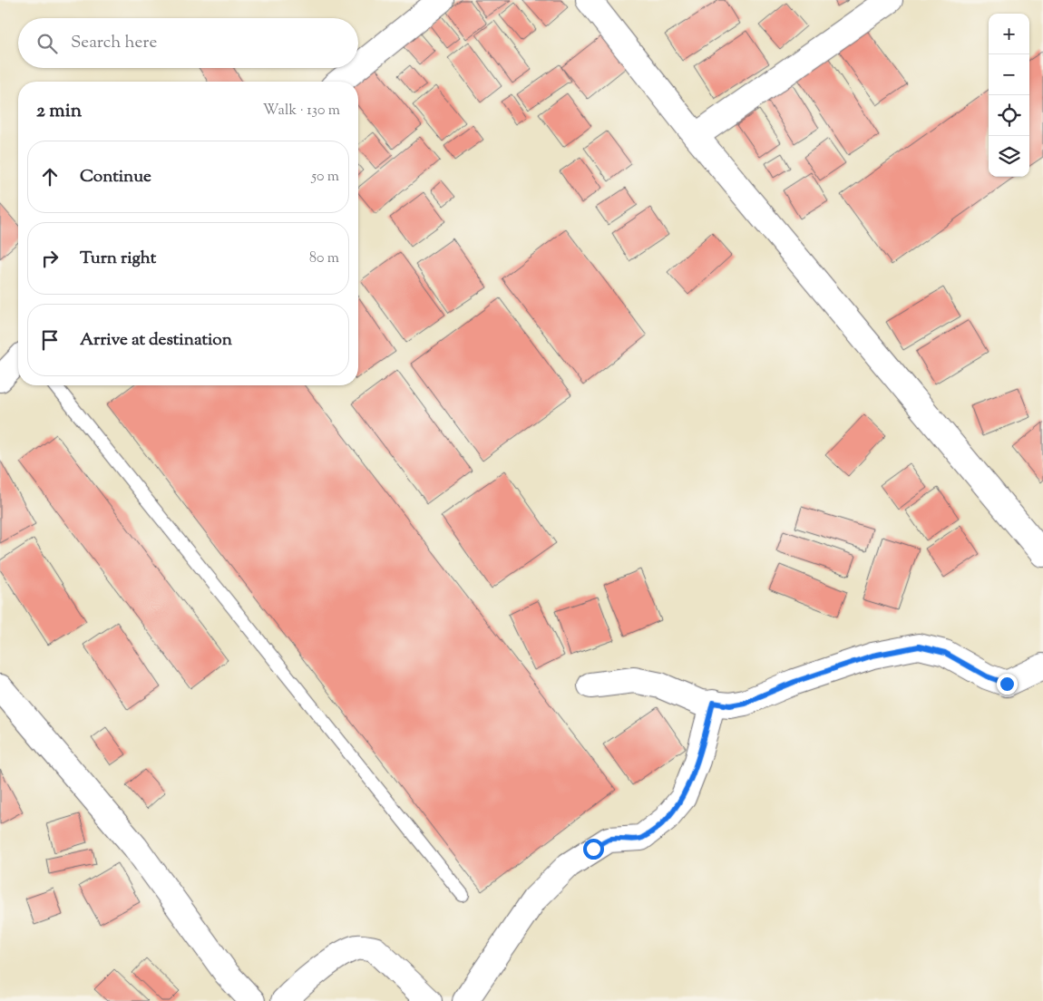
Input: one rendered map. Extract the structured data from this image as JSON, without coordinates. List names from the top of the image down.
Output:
{
  "page": {
    "map_buttons": ["+", "−"],
    "search": "Search here",
    "heading": ["2 min", "Walk · 130 m"],
    "list": [
      ["Continue", "50 m"],
      ["Turn right", "80 m"],
      "Arrive at destination"
    ]
  }
}
